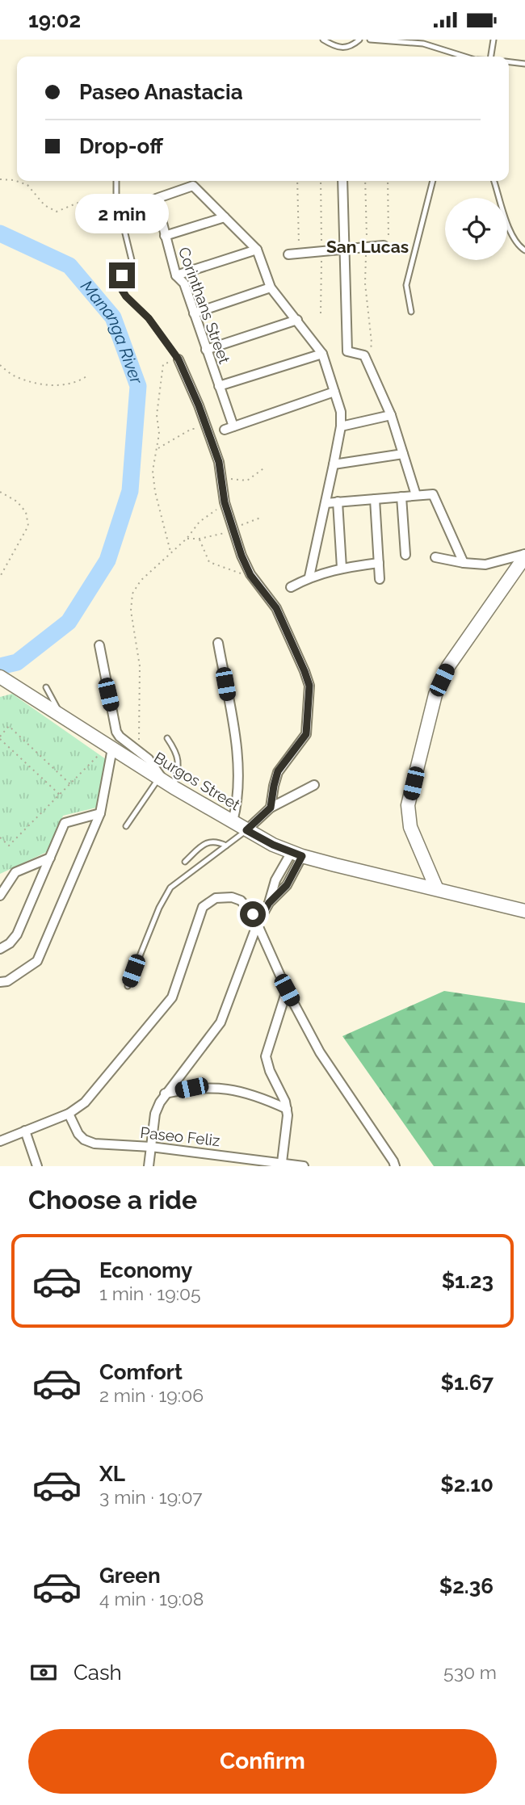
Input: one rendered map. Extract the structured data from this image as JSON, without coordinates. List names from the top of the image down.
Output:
{
  "streets": {
    "street": ["Corinthans Street", "Burgos Street", "Paseo Feliz"]
  },
  "districts": ["San Lucas"],
  "water": ["Mananga River"],
  "page": {
    "status": "19:02",
    "banner": ["Paseo Anastacia", "Drop-off"],
    "bubble": "2 min",
    "heading": "Choose a ride",
    "list": [
      {
        "name": "Economy",
        "note": "1 min · 19:05",
        "value": "$1.23"
      },
      {
        "name": "Comfort",
        "note": "2 min · 19:06",
        "value": "$1.67"
      },
      {
        "name": "XL",
        "note": "3 min · 19:07",
        "value": "$2.10"
      },
      {
        "name": "Green",
        "note": "4 min · 19:08",
        "value": "$2.36"
      }
    ],
    "pay": ["Cash", "530 m"],
    "buttons": "Confirm"
  }
}
